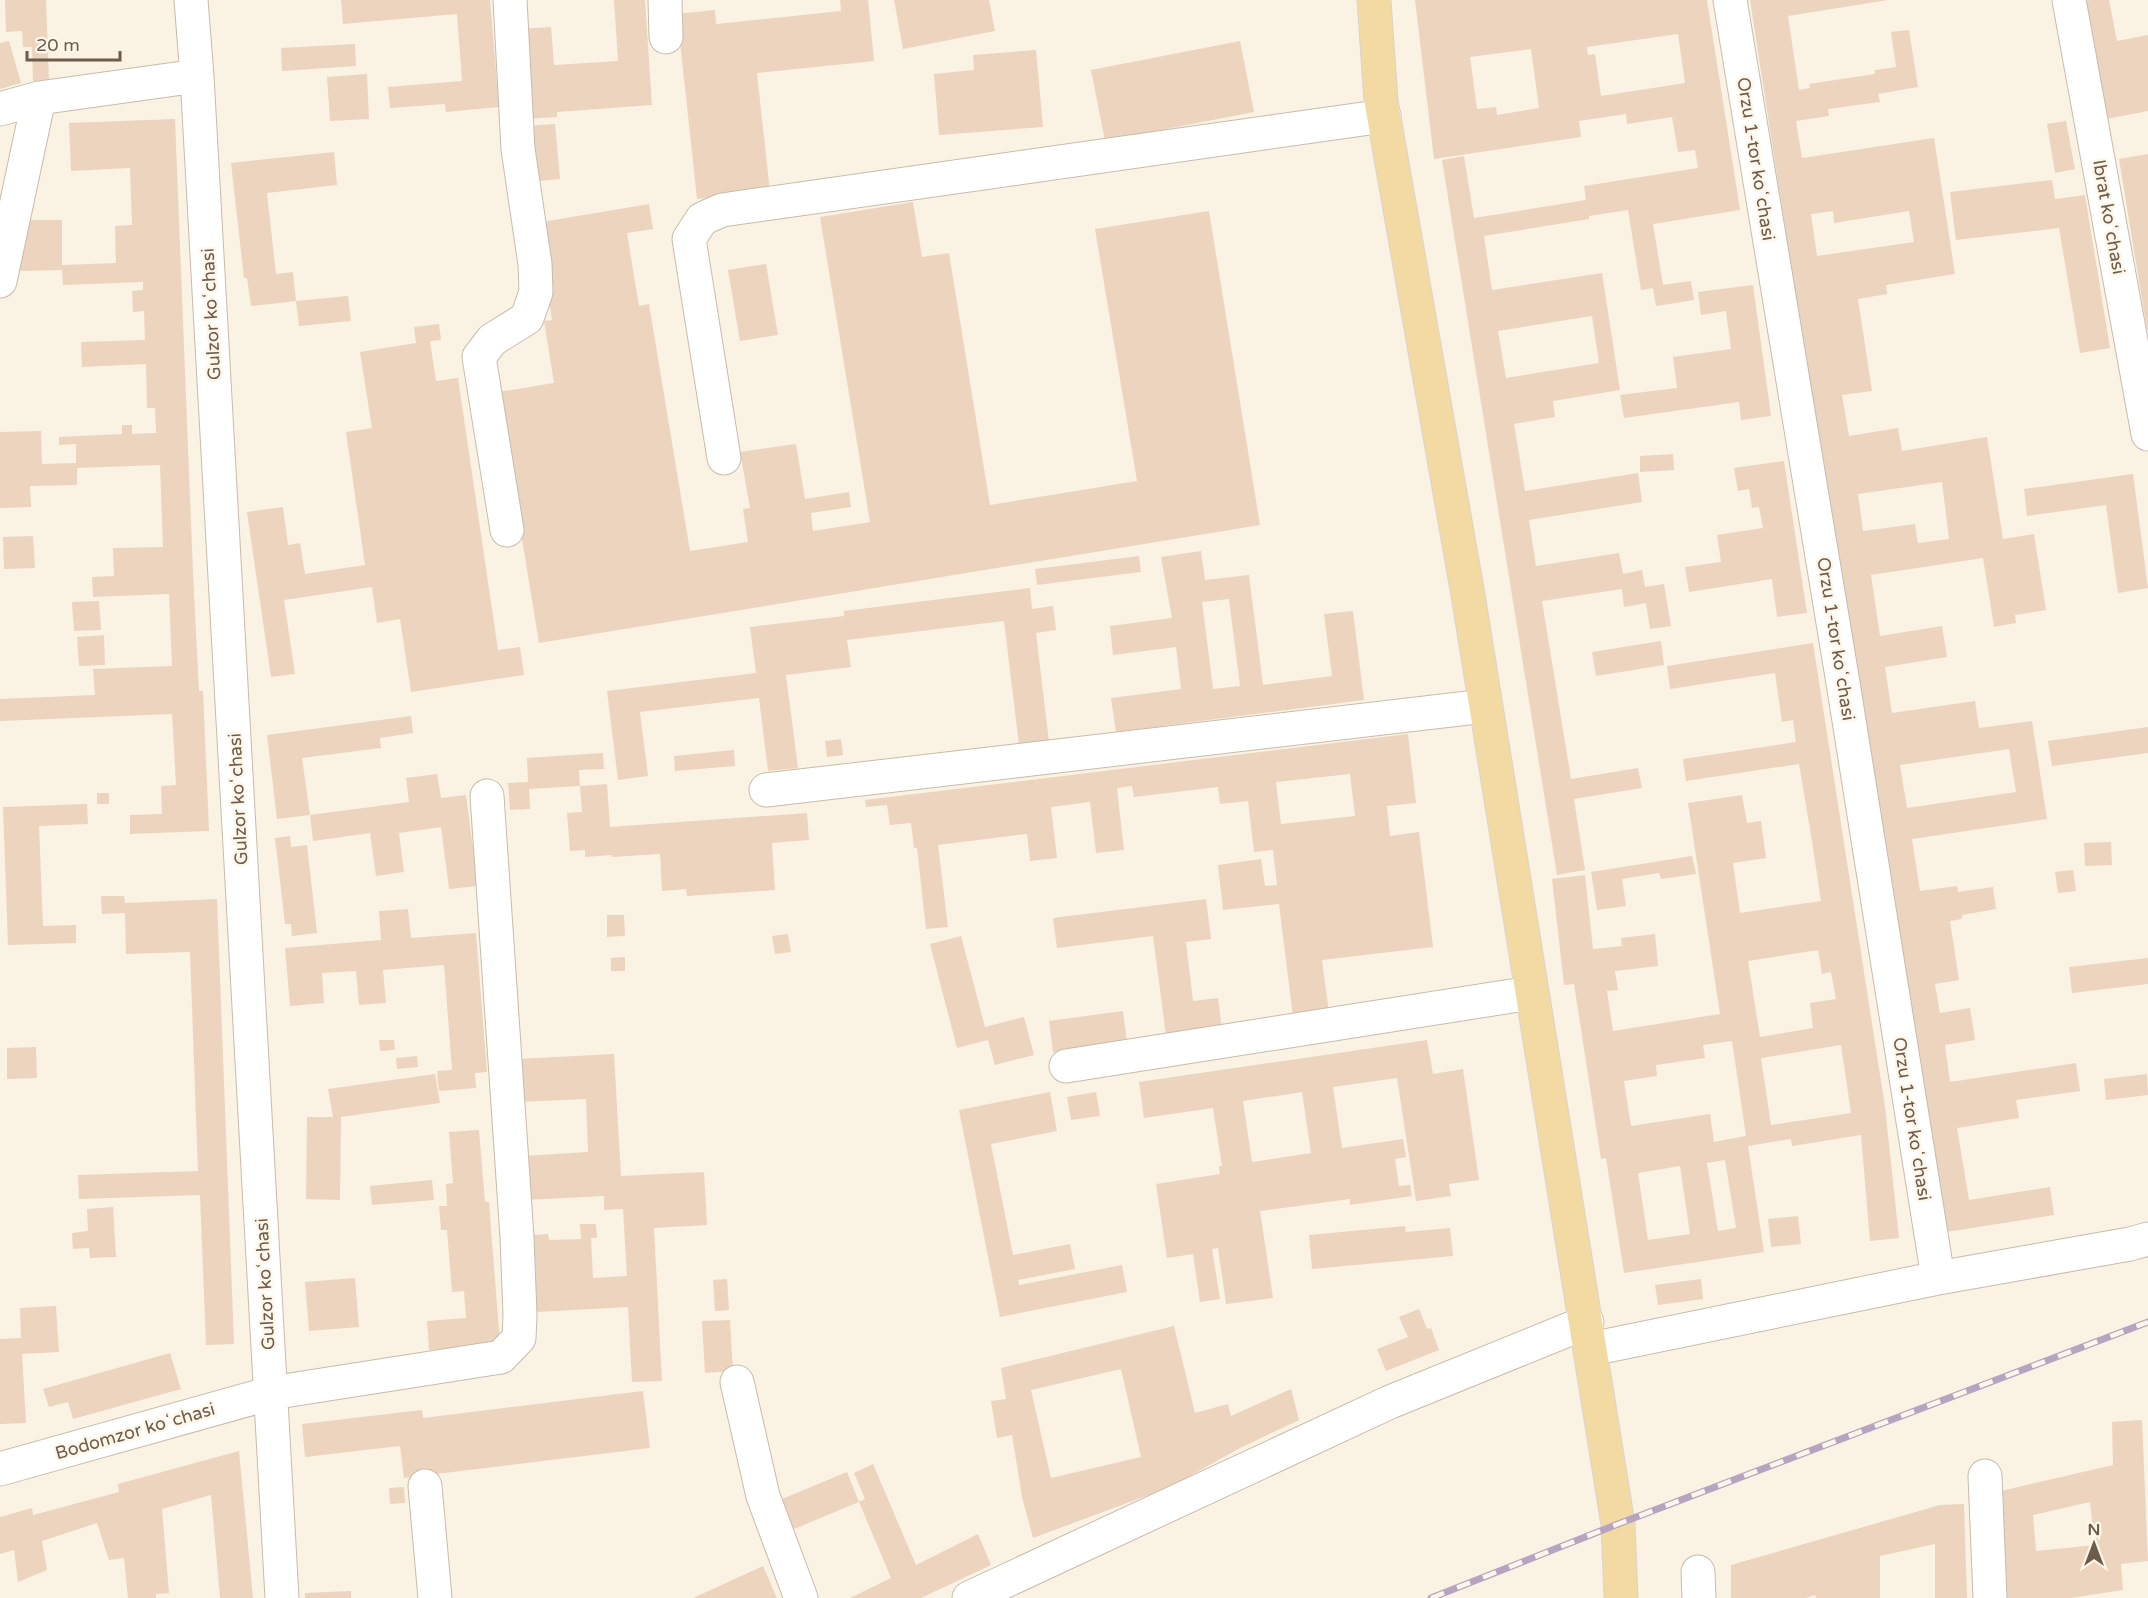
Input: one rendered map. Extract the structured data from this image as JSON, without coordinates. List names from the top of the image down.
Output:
{
  "streets": {
    "street": [
      "Orzu 1-tor koʻchasi",
      "Ibrat koʻchasi",
      "Gulzor koʻchasi",
      "Bodomzor koʻchasi"
    ]
  },
  "crossings": [
    ["Gulzor koʻchasi", "Bodomzor koʻchasi"]
  ],
  "scale_bar": "20 m",
  "north": "top"
}
